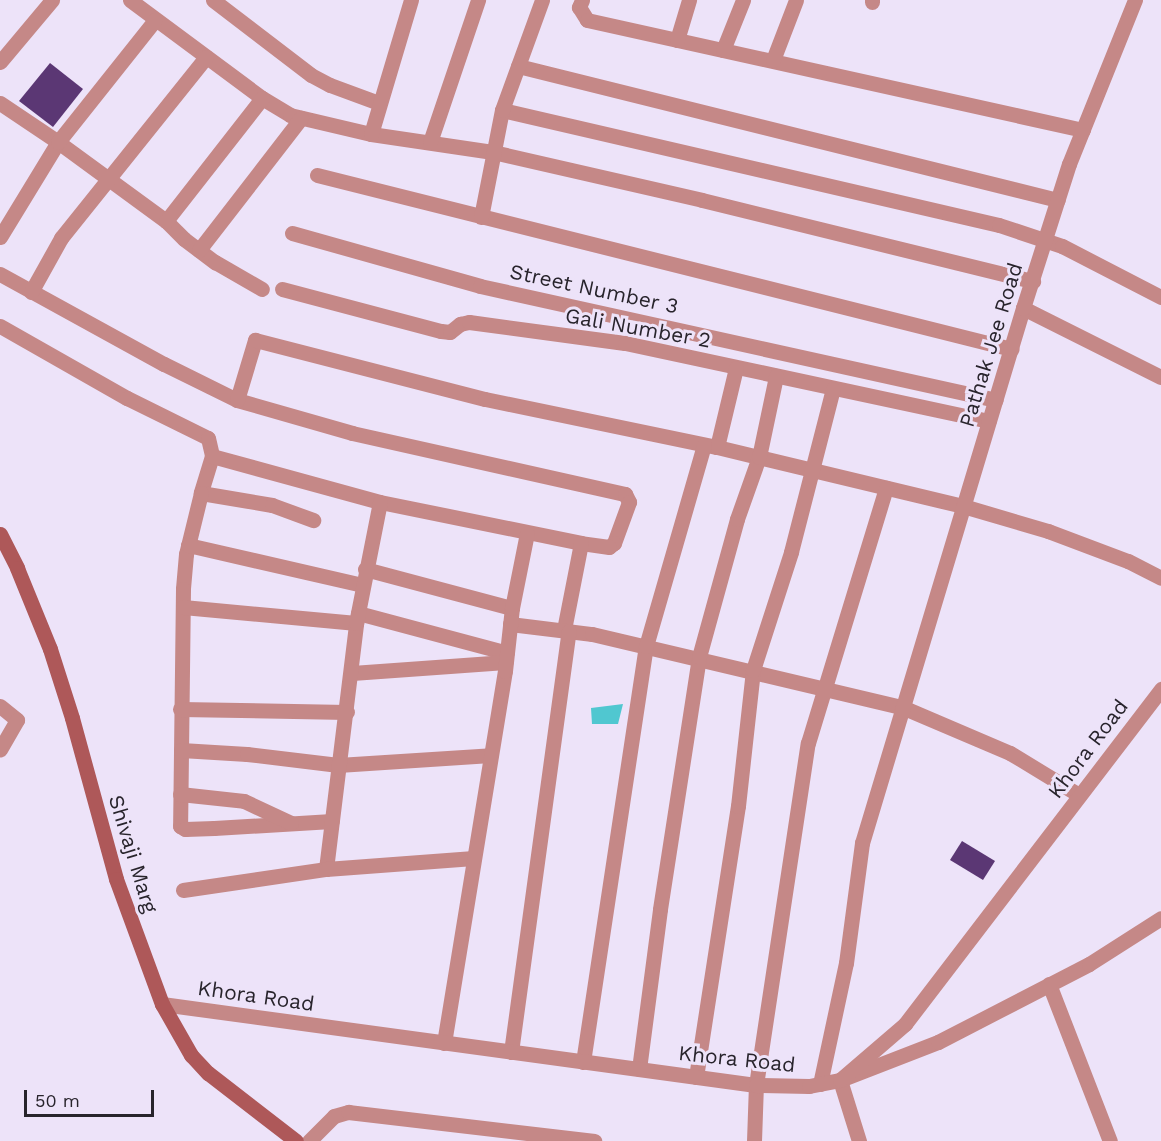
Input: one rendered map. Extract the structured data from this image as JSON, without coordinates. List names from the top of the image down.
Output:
{
  "streets": {
    "main road": ["Shivaji Marg"],
    "street": [
      "Street Number 3",
      "Gali Number 2",
      "Pathak Jee Road",
      "Khora Road"
    ]
  },
  "crossings": [
    ["Street Number 3", "Pathak Jee Road"],
    ["Gali Number 2", "Pathak Jee Road"],
    ["Pathak Jee Road", "Khora Road"],
    ["Khora Road", "Shivaji Marg"]
  ],
  "scale_bar": "50 m"
}
